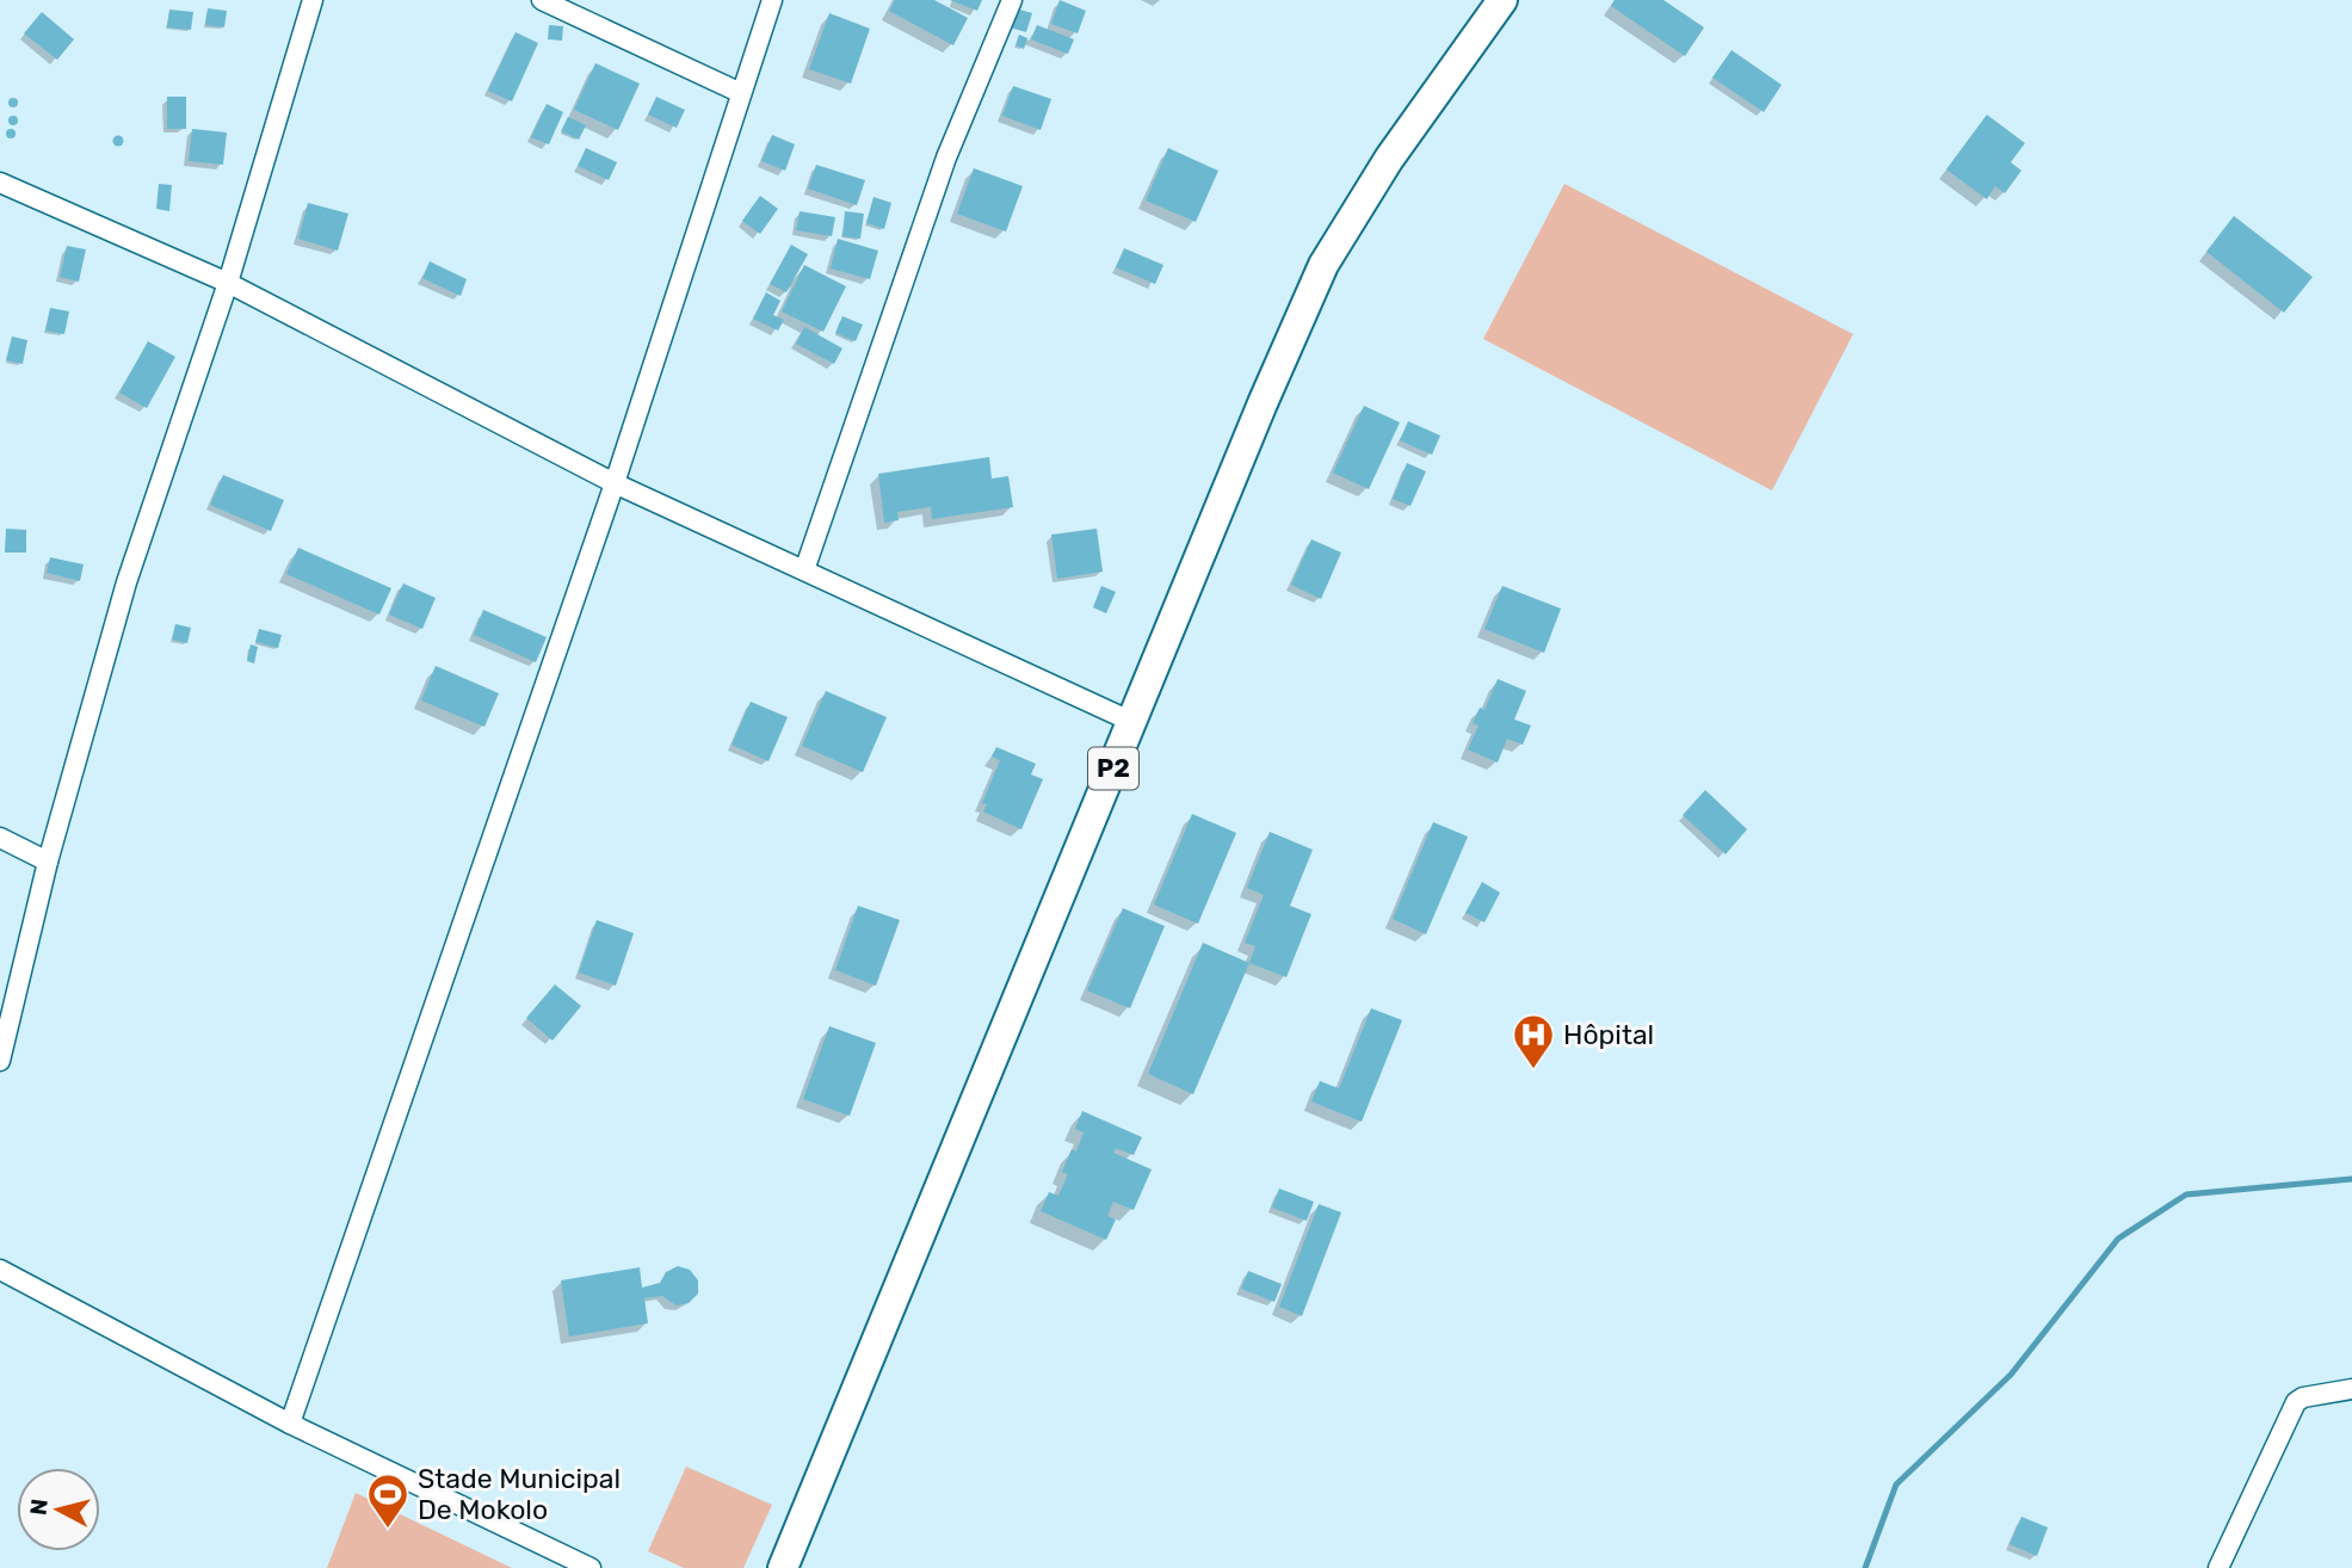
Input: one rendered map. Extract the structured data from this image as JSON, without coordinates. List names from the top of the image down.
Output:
{
  "streets": {
    "main road": ["P2"]
  },
  "places": {
    "hospital": ["Hôpital"],
    "sports": ["Stade Municipal De Mokolo"]
  },
  "north": "left"
}
